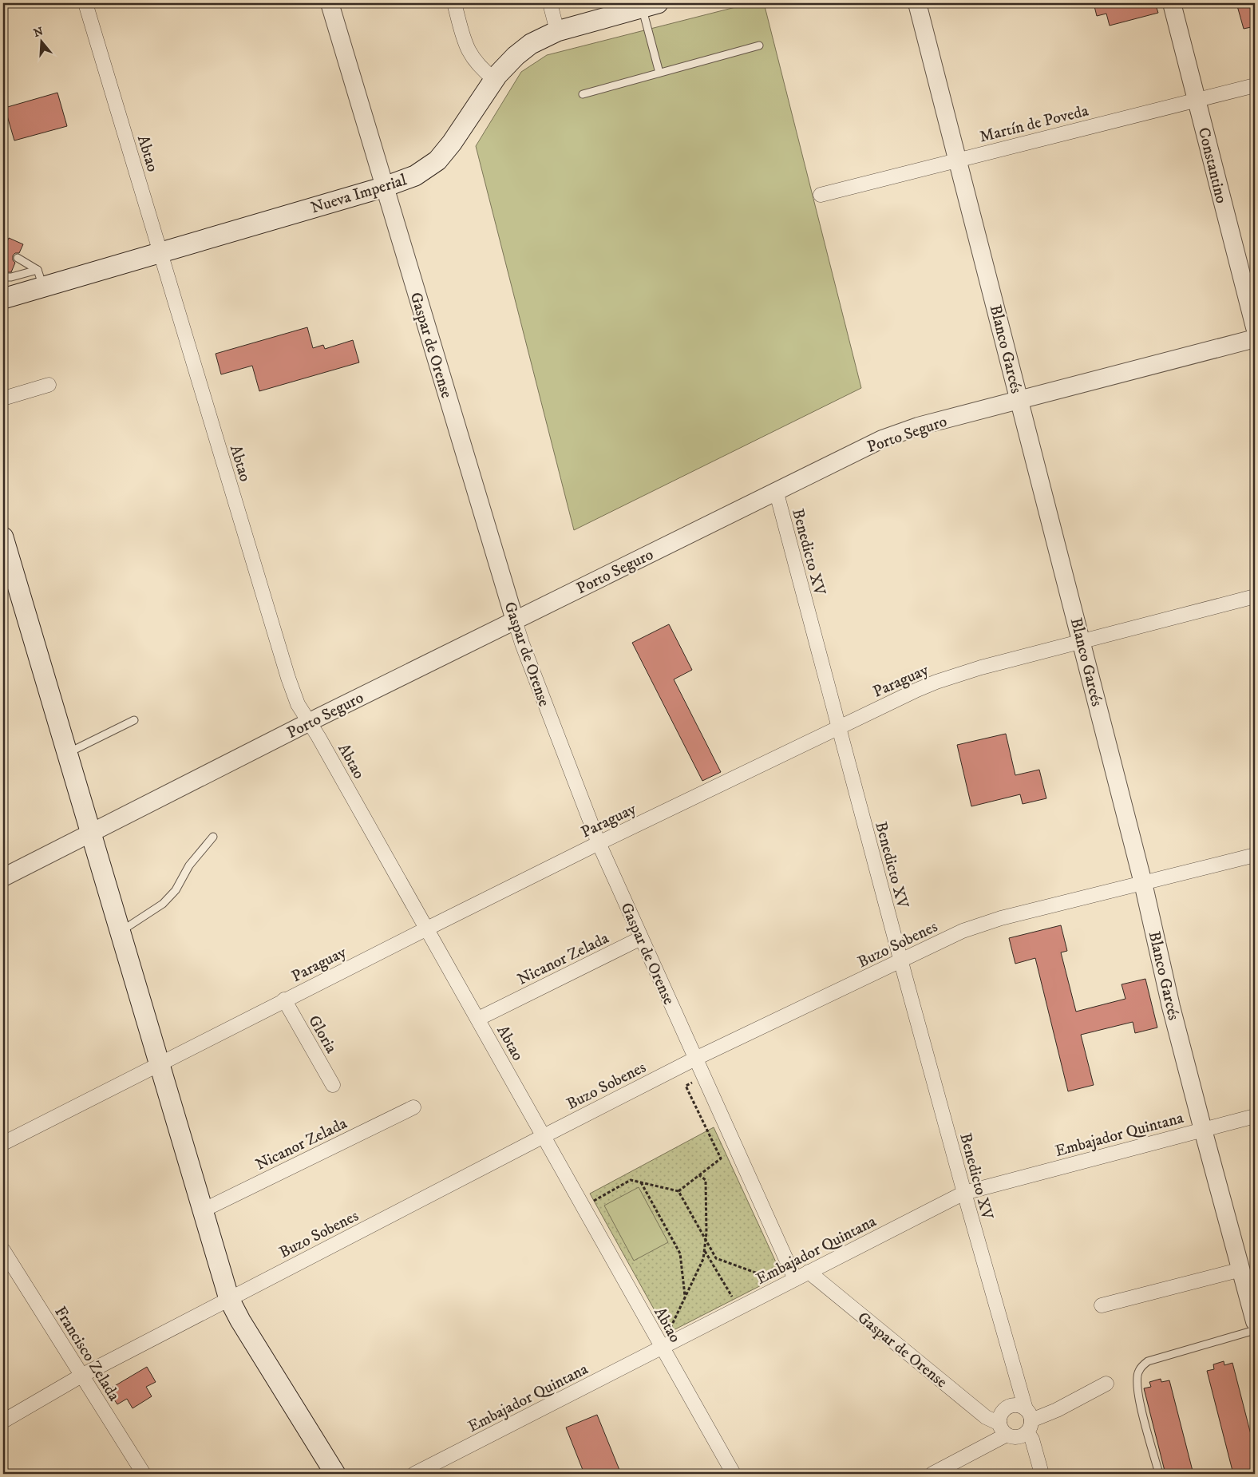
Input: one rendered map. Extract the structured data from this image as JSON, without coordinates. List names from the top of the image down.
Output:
{
  "streets": {
    "main road": ["Nueva Imperial"],
    "street": [
      "Martín de Poveda",
      "Abtao",
      "Constantino",
      "Gaspar de Orense",
      "Blanco Garcés",
      "Porto Seguro",
      "Benedicto XV",
      "Paraguay",
      "Buzo Sobenes",
      "Nicanor Zelada",
      "Gloria",
      "Embajador Quintana",
      "Francisco Zelada"
    ]
  },
  "crossings": [
    ["Martín de Poveda", "Constantino"],
    ["Martín de Poveda", "Blanco Garcés"],
    ["Abtao", "Nueva Imperial"],
    ["Abtao", "Porto Seguro"],
    ["Abtao", "Paraguay"],
    ["Abtao", "Buzo Sobenes"],
    ["Abtao", "Nicanor Zelada"],
    ["Abtao", "Embajador Quintana"],
    ["Nueva Imperial", "Gaspar de Orense"],
    ["Gaspar de Orense", "Porto Seguro"],
    ["Gaspar de Orense", "Benedicto XV"],
    ["Gaspar de Orense", "Paraguay"],
    ["Gaspar de Orense", "Buzo Sobenes"],
    ["Gaspar de Orense", "Nicanor Zelada"],
    ["Gaspar de Orense", "Embajador Quintana"],
    ["Blanco Garcés", "Porto Seguro"],
    ["Blanco Garcés", "Paraguay"],
    ["Blanco Garcés", "Buzo Sobenes"],
    ["Blanco Garcés", "Embajador Quintana"],
    ["Porto Seguro", "Benedicto XV"],
    ["Benedicto XV", "Paraguay"],
    ["Benedicto XV", "Buzo Sobenes"],
    ["Benedicto XV", "Embajador Quintana"],
    ["Paraguay", "Gloria"],
    ["Buzo Sobenes", "Francisco Zelada"]
  ],
  "north": "top"
}
